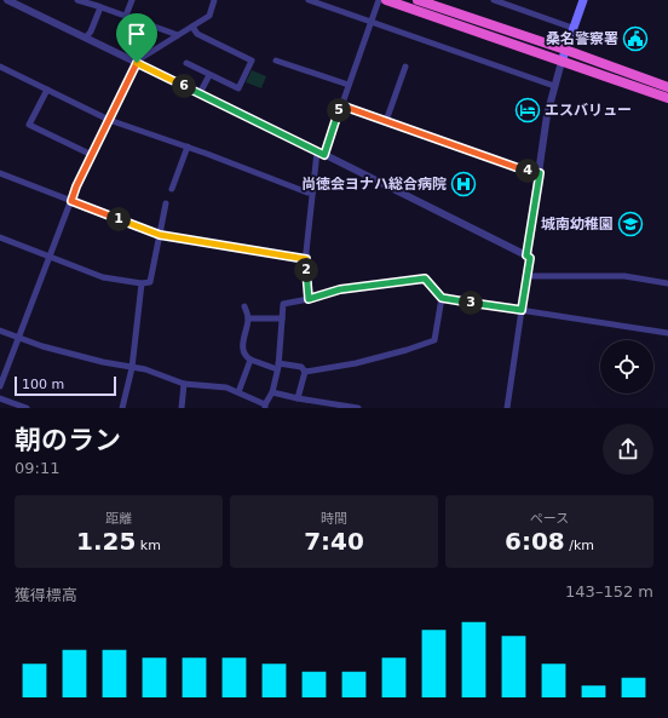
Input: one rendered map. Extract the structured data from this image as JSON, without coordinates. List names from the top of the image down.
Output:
{
  "places": {
    "public building": ["桑名警察署"],
    "hotel": ["エスバリュー"],
    "hospital": ["尚徳会ヨナハ総合病院"],
    "school or university": ["城南幼稚園"]
  },
  "scale_bar": "100 m",
  "page": {
    "pins": [
      "6",
      "5",
      "4",
      "1",
      "2",
      "3"
    ],
    "scale": "100 m",
    "heading": ["朝のラン", "09:11"],
    "stats": [
      ["距離", "1.25 km"],
      ["時間", "7:40"],
      ["ペース", "6:08 /km"]
    ],
    "chart": ["獲得標高", "143–152 m"]
  }
}
